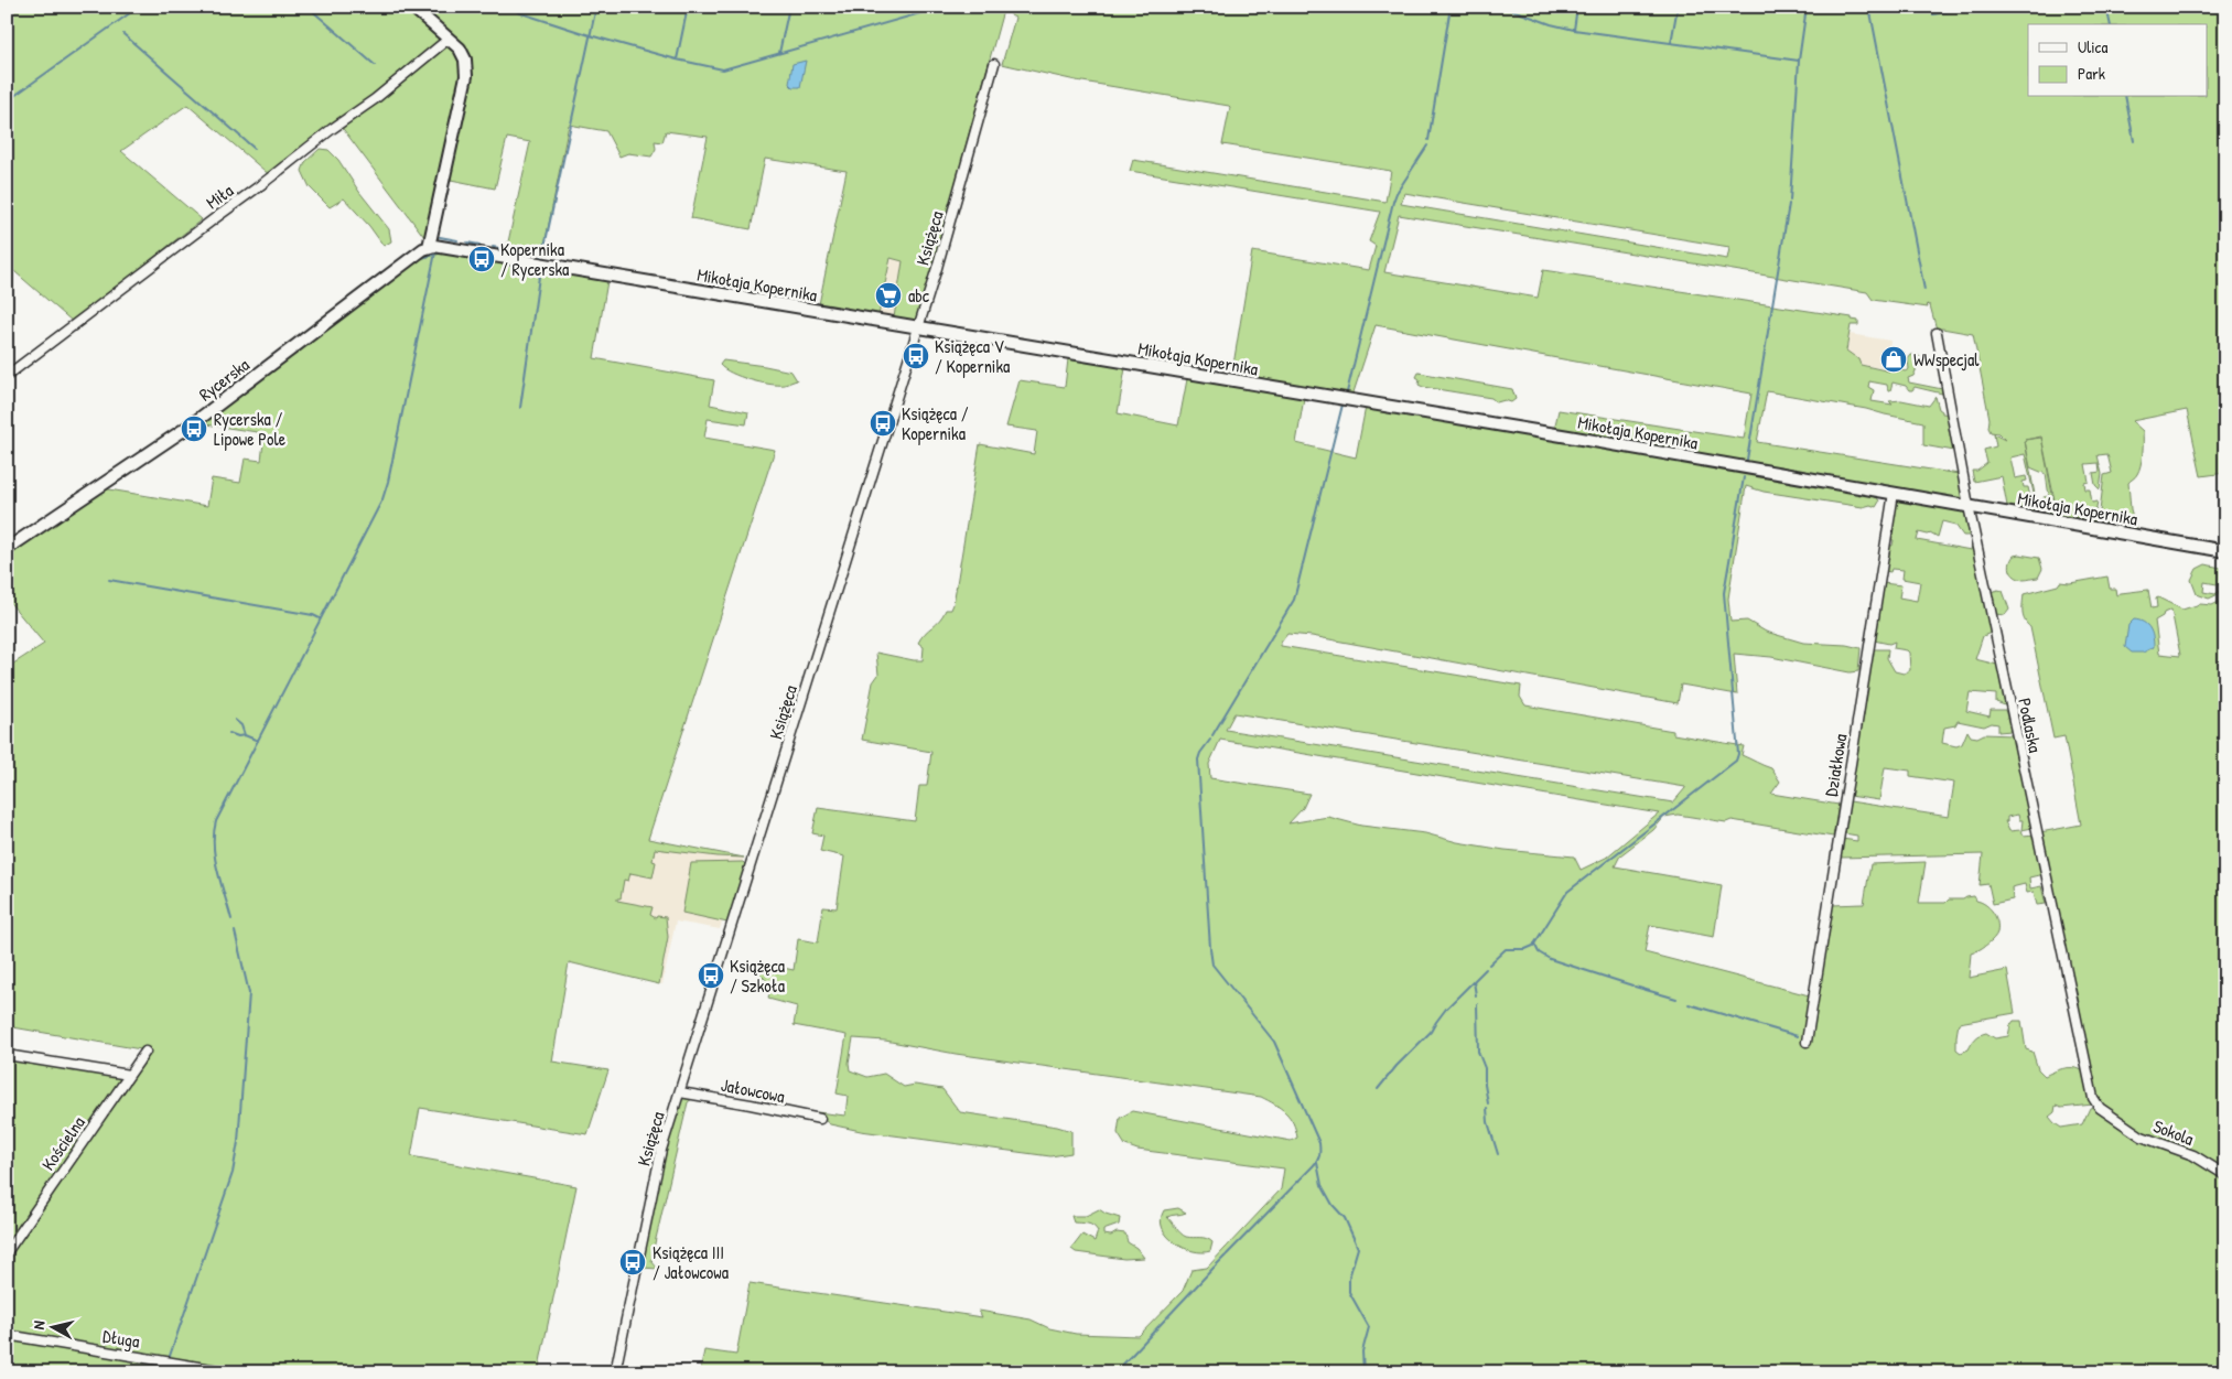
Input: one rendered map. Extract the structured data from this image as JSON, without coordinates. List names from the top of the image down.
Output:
{
  "streets": {
    "street": [
      "Miła",
      "Książęca",
      "Mikołaja Kopernika",
      "Rycerska",
      "Podlaska",
      "Działkowa",
      "Jałowcowa",
      "Sokola",
      "Kościelna",
      "Długa"
    ]
  },
  "crossings": [
    ["Książęca", "Mikołaja Kopernika"],
    ["Książęca", "Jałowcowa"],
    ["Mikołaja Kopernika", "Rycerska"],
    ["Mikołaja Kopernika", "Podlaska"],
    ["Mikołaja Kopernika", "Działkowa"],
    ["Podlaska", "Sokola"]
  ],
  "places": {
    "bus stop": [
      "Kopernika / Rycerska",
      "Książęca V / Kopernika",
      "Książęca / Kopernika",
      "Rycerska / Lipowe Pole",
      "Książęca / Szkoła",
      "Książęca III / Jałowcowa"
    ],
    "supermarket": ["abc"],
    "shop": ["WWspecjal"]
  },
  "legend": ["Ulica", "Park"],
  "north": "left"
}
